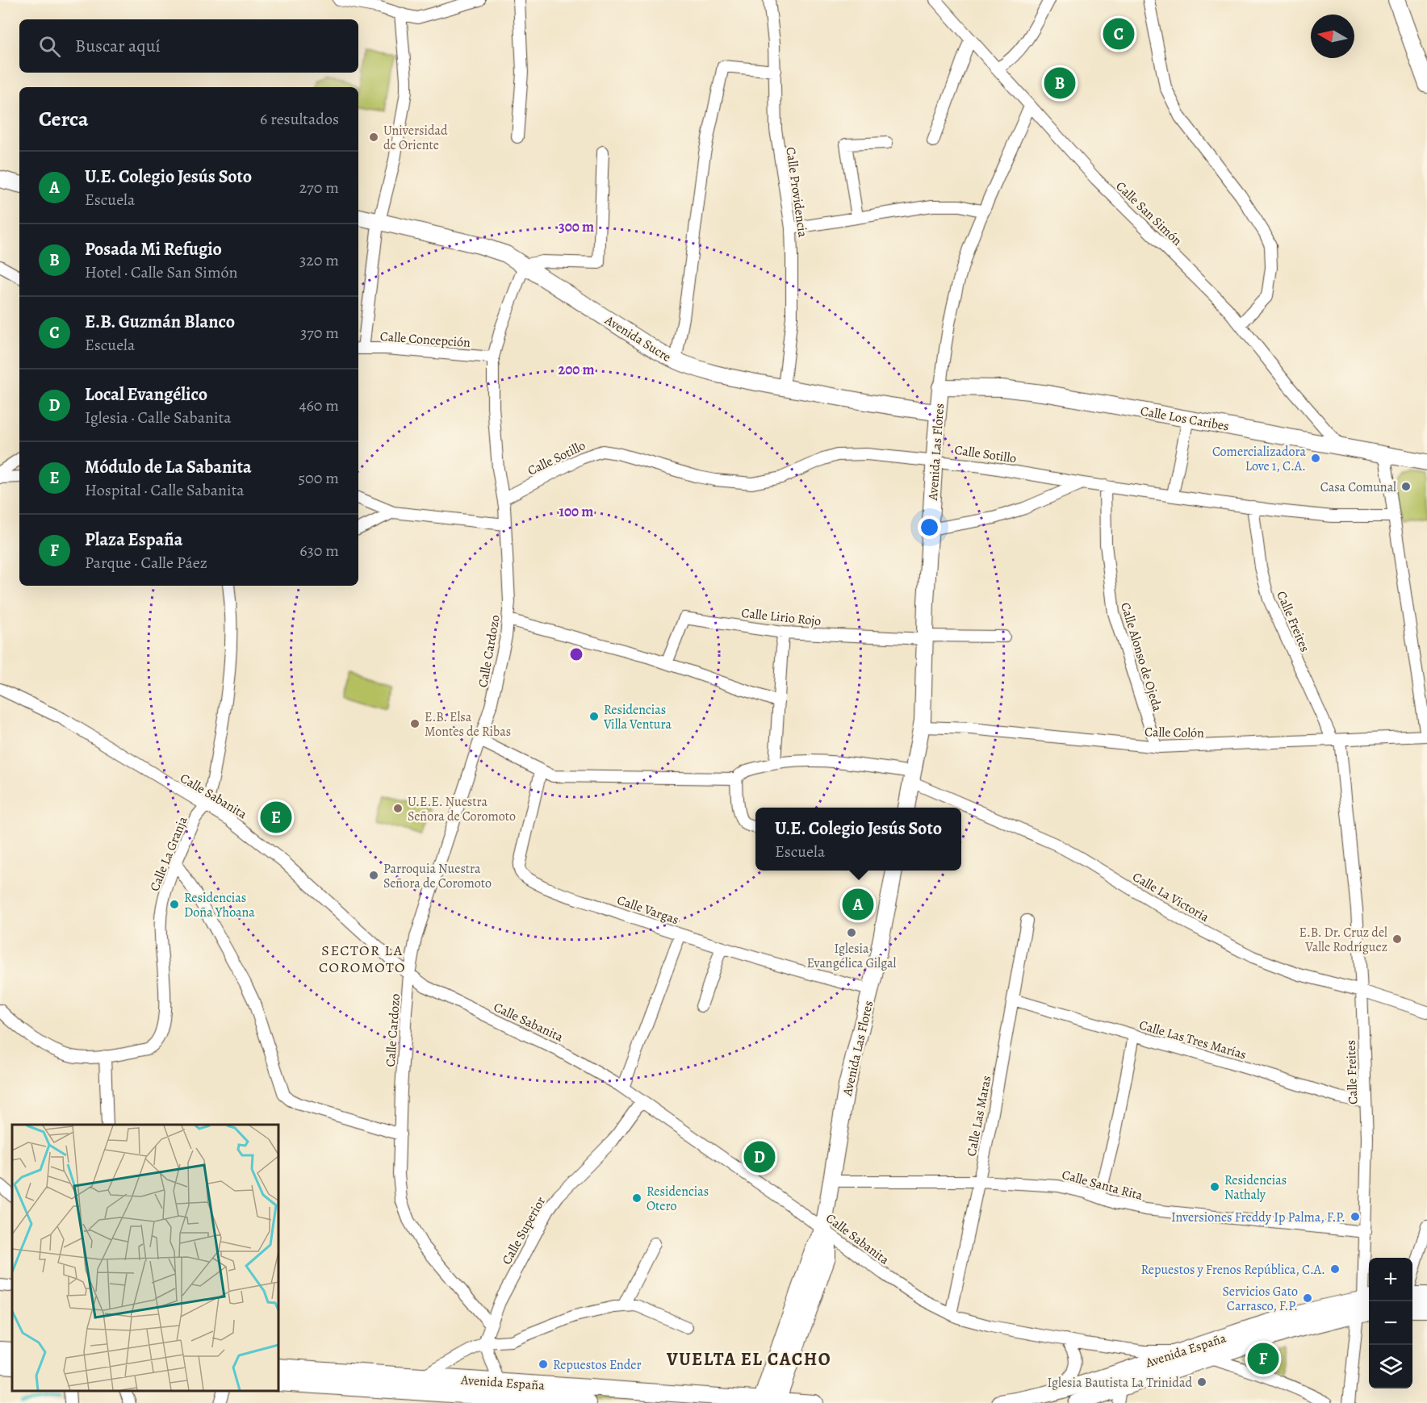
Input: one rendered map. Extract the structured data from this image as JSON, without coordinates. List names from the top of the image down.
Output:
{
  "streets": {
    "street": [
      "Calle Providencia",
      "Calle San Simón",
      "Avenida Sucre",
      "Calle Concepción",
      "Calle Los Caribes",
      "Avenida Las Flores",
      "Calle Sotillo",
      "Calle Lirio Rojo",
      "Calle Freites",
      "Calle Cardozo",
      "Calle Alonso de Ojeda",
      "Calle Colón",
      "Calle Sabanita",
      "Calle La Granja",
      "Calle La Victoria",
      "Calle Vargas",
      "Calle Las Tres Marías",
      "Calle Las Maras",
      "Calle Santa Rita",
      "Calle Superior",
      "Avenida España"
    ]
  },
  "crossings": [
    ["Calle Providencia", "Avenida Sucre"],
    ["Calle San Simón", "Calle Los Caribes"],
    ["Calle San Simón", "Avenida Las Flores"],
    ["Avenida Sucre", "Avenida Las Flores"],
    ["Avenida Sucre", "Calle Cardozo"],
    ["Calle Concepción", "Calle Cardozo"],
    ["Calle Los Caribes", "Avenida Las Flores"],
    ["Avenida Las Flores", "Calle Sotillo"],
    ["Avenida Las Flores", "Calle Lirio Rojo"],
    ["Avenida Las Flores", "Calle Colón"],
    ["Avenida Las Flores", "Calle Sabanita"],
    ["Avenida Las Flores", "Calle La Victoria"],
    ["Avenida Las Flores", "Calle Vargas"],
    ["Avenida Las Flores", "Calle Santa Rita"],
    ["Avenida Las Flores", "Avenida España"],
    ["Calle Sotillo", "Calle Freites"],
    ["Calle Sotillo", "Calle Cardozo"],
    ["Calle Sotillo", "Calle Alonso de Ojeda"],
    ["Calle Freites", "Calle Colón"],
    ["Calle Freites", "Calle La Victoria"],
    ["Calle Freites", "Calle Las Tres Marías"],
    ["Calle Freites", "Calle Santa Rita"],
    ["Calle Freites", "Avenida España"],
    ["Calle Cardozo", "Calle Sabanita"],
    ["Calle Cardozo", "Calle Superior"],
    ["Calle Alonso de Ojeda", "Calle Colón"],
    ["Calle Sabanita", "Calle La Granja"],
    ["Calle Sabanita", "Calle Las Maras"],
    ["Calle Sabanita", "Calle Superior"],
    ["Calle Sabanita", "Avenida España"],
    ["Calle Las Tres Marías", "Calle Las Maras"],
    ["Calle Las Maras", "Calle Santa Rita"]
  ],
  "districts": ["SECTOR LA COROMOTO", "VUELTA EL CACHO"],
  "places": [
    "Universidad de Oriente",
    "Comercializadora Love 1, C.A.",
    "Casa Comunal",
    "Residencias Villa Ventura",
    "E.B. Elsa Montes de Ribas",
    "U.E.E. Nuestra Señora de Coromoto",
    "Parroquia Nuestra Señora de Coromoto",
    "Residencias Doña Yhoana",
    "Iglesia Evangélica Gilgal",
    "E.B. Dr. Cruz del Valle Rodríguez",
    "Residencias Nathaly",
    "Residencias Otero",
    "Inversiones Freddy Ip Palma, F.P.",
    "Repuestos y Frenos República, C.A.",
    "Servicios Gato Carrasco, F.P.",
    "Repuestos Ender",
    "Iglesia Bautista La Trinidad"
  ],
  "north": "left",
  "page": {
    "pins": [
      "C",
      "B",
      "E",
      "A",
      "D",
      "F"
    ],
    "search": "Buscar aquí",
    "heading": ["Cerca", "6 resultados"],
    "list": [
      {
        "mark": "A",
        "name": "U.E. Colegio Jesús Soto",
        "note": "Escuela",
        "value": "270 m"
      },
      {
        "mark": "B",
        "name": "Posada Mi Refugio",
        "note": "Hotel · Calle San Simón",
        "value": "320 m"
      },
      {
        "mark": "C",
        "name": "E.B. Guzmán Blanco",
        "note": "Escuela",
        "value": "370 m"
      },
      {
        "mark": "D",
        "name": "Local Evangélico",
        "note": "Iglesia · Calle Sabanita",
        "value": "460 m"
      },
      {
        "mark": "E",
        "name": "Módulo de La Sabanita",
        "note": "Hospital · Calle Sabanita",
        "value": "500 m"
      },
      {
        "mark": "F",
        "name": "Plaza España",
        "note": "Parque · Calle Páez",
        "value": "630 m"
      }
    ],
    "popup": ["U.E. Colegio Jesús Soto", "Escuela"],
    "map_buttons": ["+", "−"]
  },
  "rings": ["300 m", "200 m", "100 m"]
}
